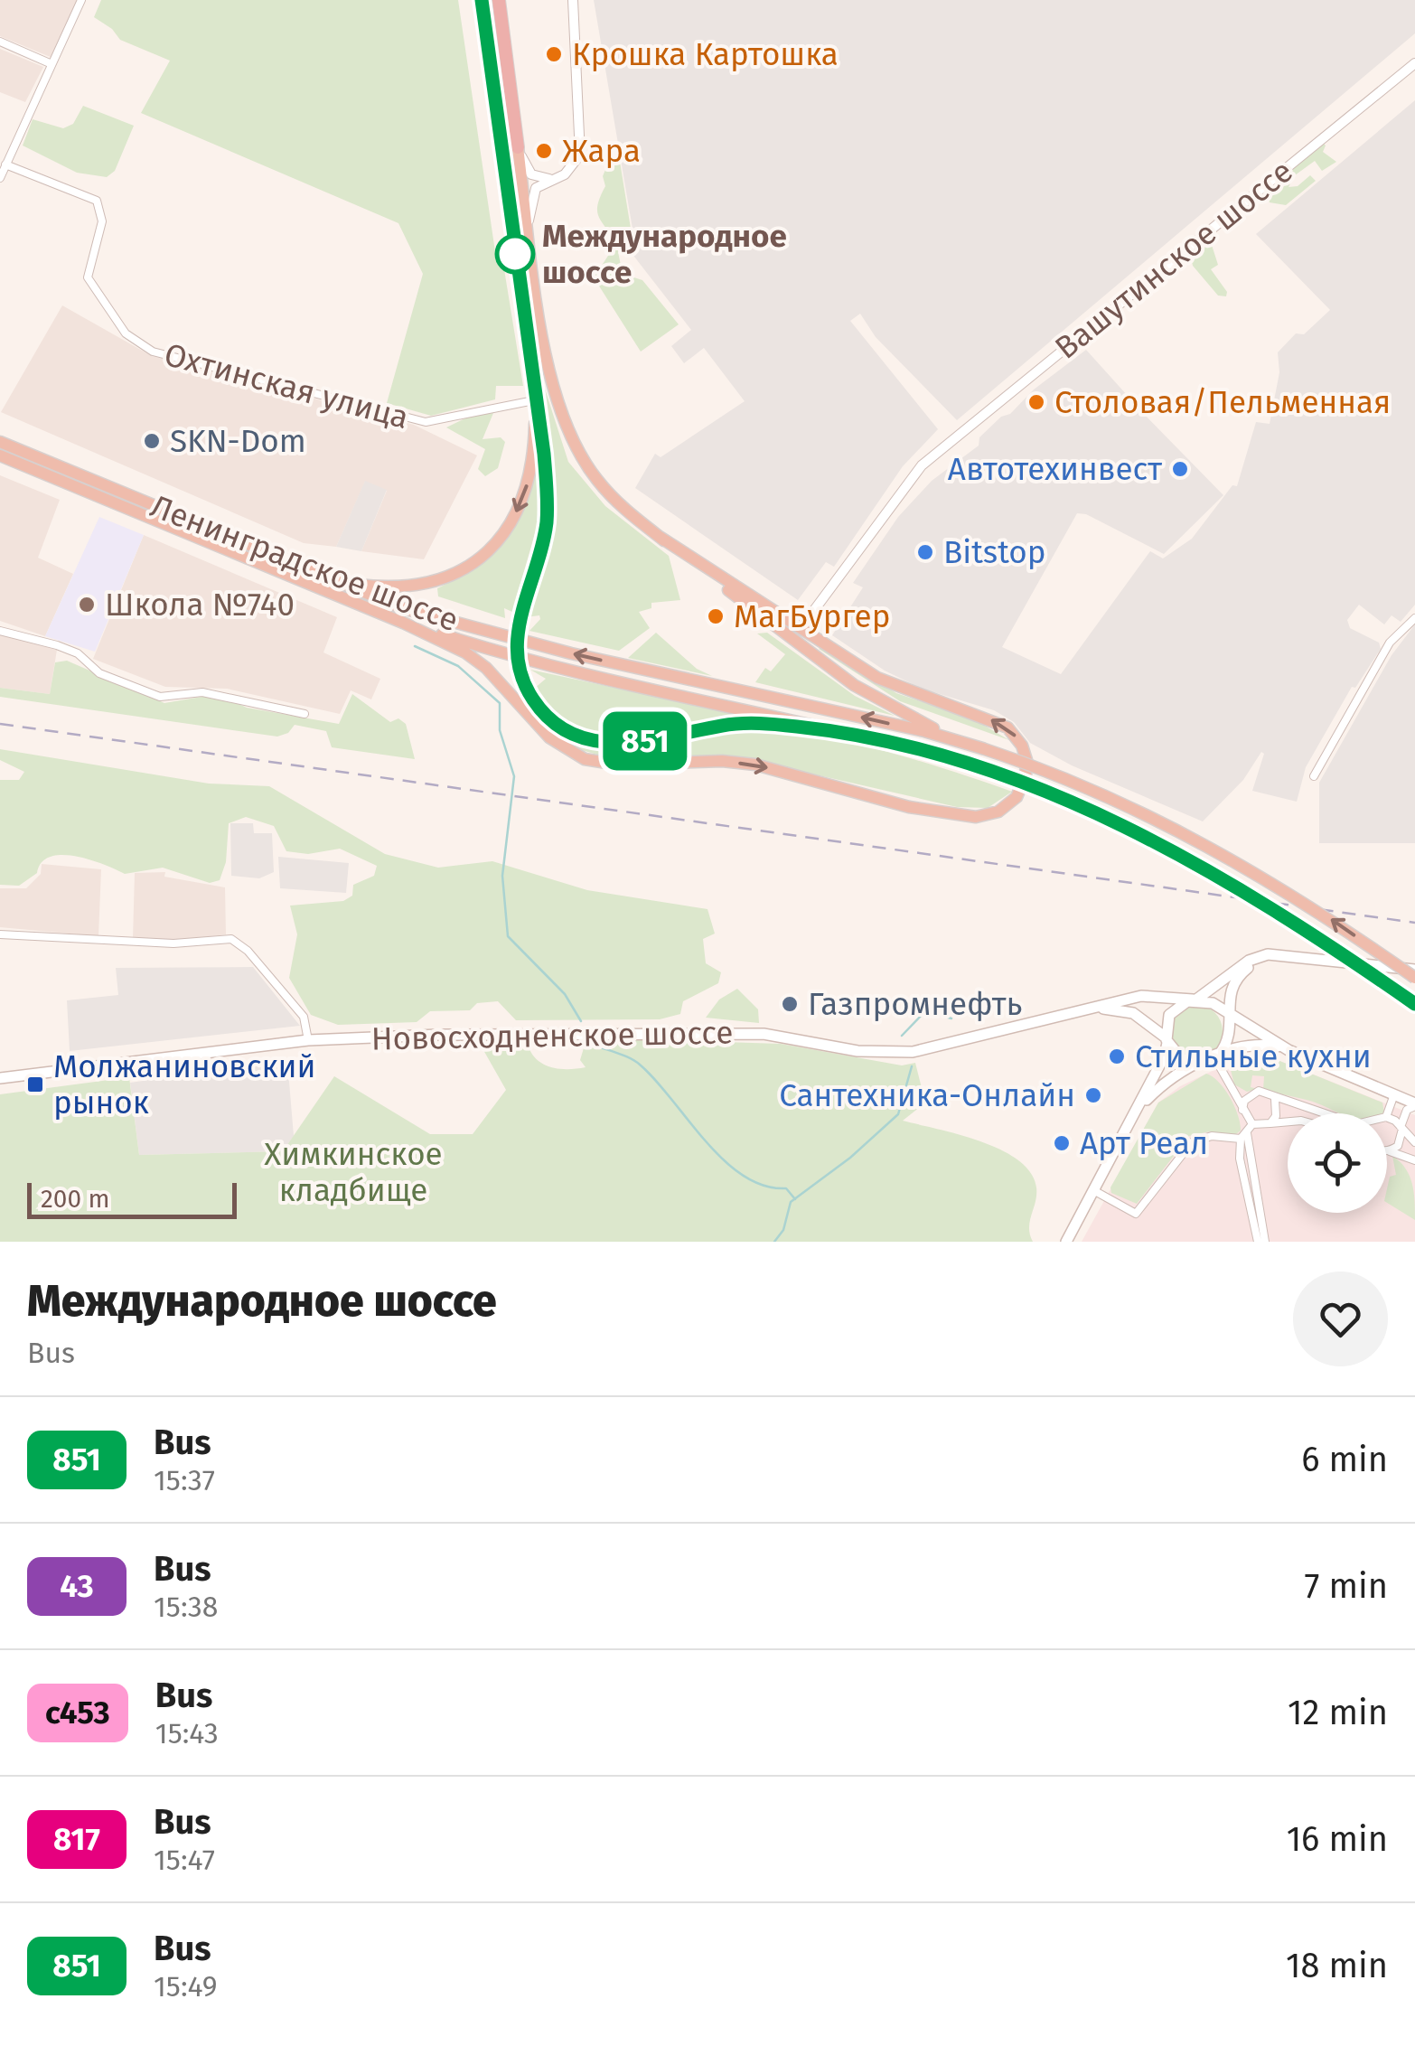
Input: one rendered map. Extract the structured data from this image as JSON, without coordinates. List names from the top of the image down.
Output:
{
  "streets": {
    "highway": ["Ленинградское шоссе"],
    "main road": ["Новосходненское шоссе"],
    "street": ["Вашутинское шоссе", "Охтинская улица"]
  },
  "parks": ["Химкинское кладбище"],
  "places": {
    "other": [
      "Крошка Картошка",
      "Жара",
      "Международное шоссе",
      "Столовая/Пельменная",
      "SKN-Dom",
      "Автотехинвест",
      "Bitstop",
      "Школа №740",
      "МагБургер",
      "Газпромнефть",
      "Стильные кухни",
      "Сантехника-Онлайн",
      "Арт Реал"
    ],
    "transit": ["Молжаниновский рынок"]
  },
  "lines": ["bus line 851"],
  "scale_bar": "200 m",
  "page": {
    "on_map": "851",
    "scale": "200 m",
    "heading": ["Международное шоссе", "Bus"],
    "list": [
      {
        "mark": "851",
        "name": "Bus",
        "note": "15:37",
        "value": "6 min"
      },
      {
        "mark": "43",
        "name": "Bus",
        "note": "15:38",
        "value": "7 min"
      },
      {
        "mark": "с453",
        "name": "Bus",
        "note": "15:43",
        "value": "12 min"
      },
      {
        "mark": "817",
        "name": "Bus",
        "note": "15:47",
        "value": "16 min"
      },
      {
        "mark": "851",
        "name": "Bus",
        "note": "15:49",
        "value": "18 min"
      }
    ]
  }
}
